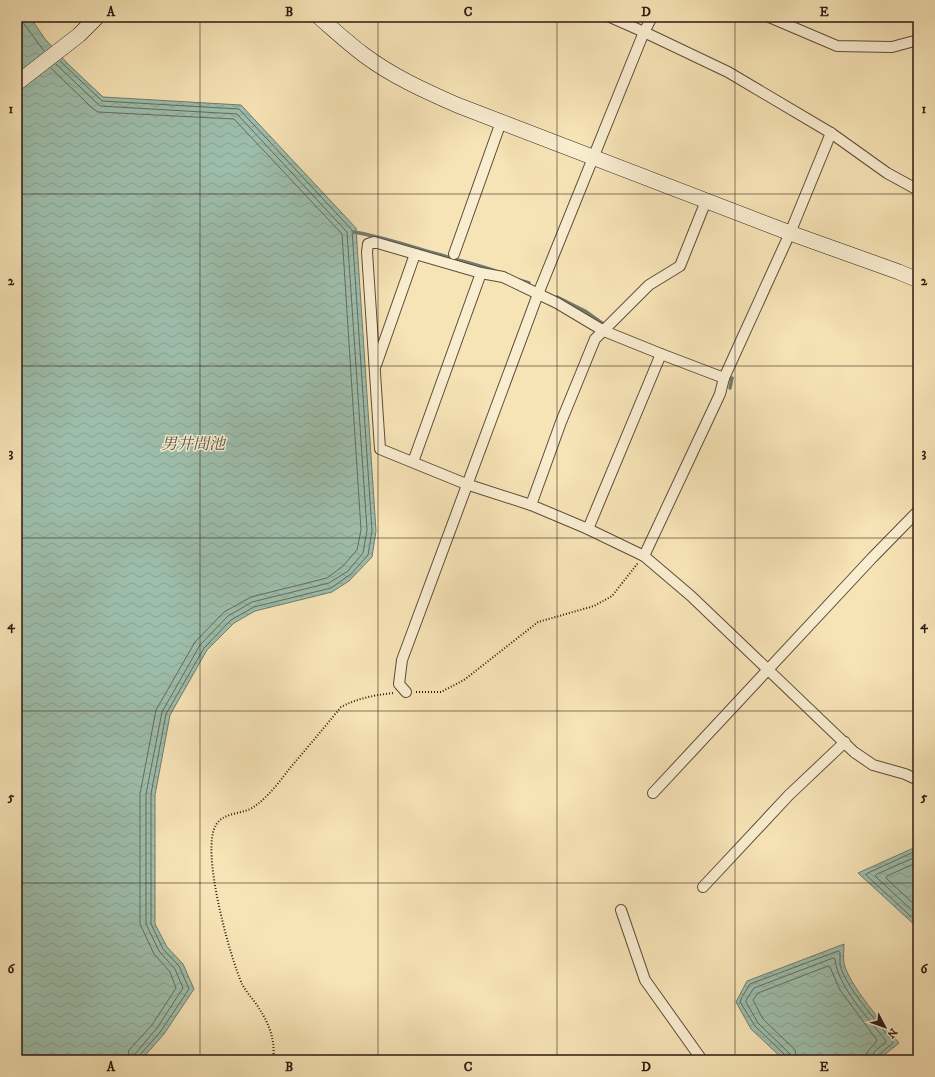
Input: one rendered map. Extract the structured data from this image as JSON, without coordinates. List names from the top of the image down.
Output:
{
  "water": ["男井間池"],
  "north": "bottom right",
  "grid": {
    "columns": [
      "A",
      "B",
      "C",
      "D",
      "E"
    ],
    "rows": [
      "1",
      "2",
      "3",
      "4",
      "5",
      "6"
    ]
  }
}
